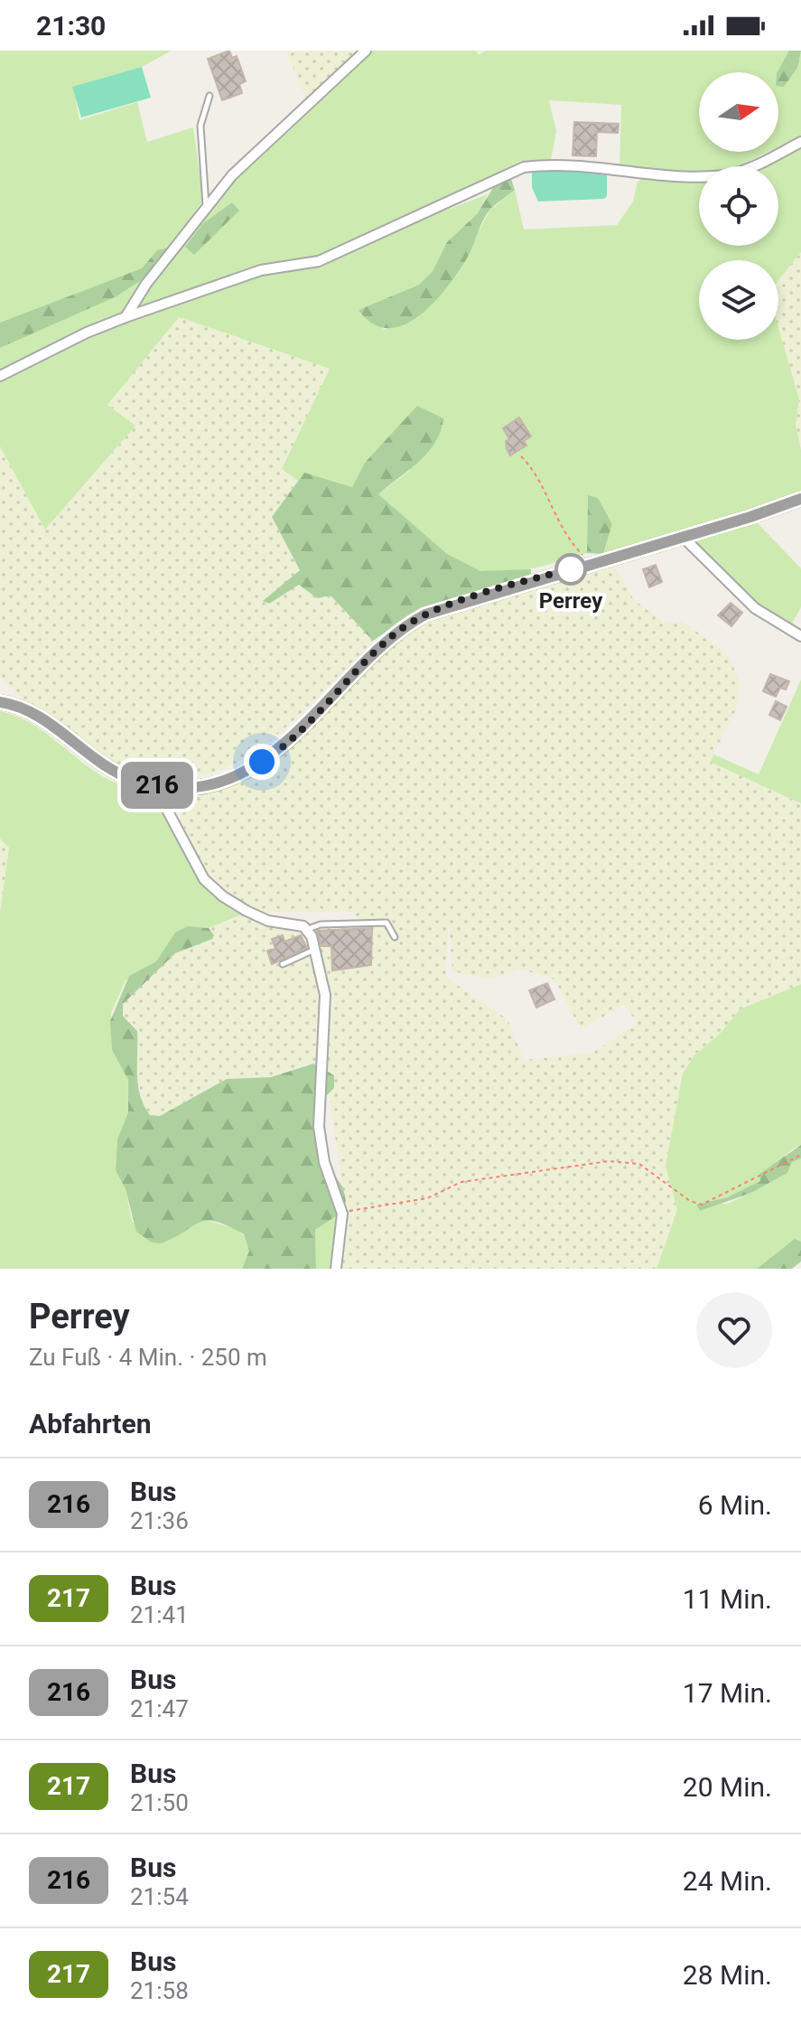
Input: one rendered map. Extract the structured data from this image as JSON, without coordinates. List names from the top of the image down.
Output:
{
  "places": ["Perrey"],
  "lines": ["bus line 216"],
  "north": "right",
  "page": {
    "status": "21:30",
    "on_map": "216",
    "heading": [
      ["Perrey", "Zu Fuß · 4 Min. · 250 m"],
      "Abfahrten"
    ],
    "list": [
      {
        "mark": "216",
        "name": "Bus",
        "note": "21:36",
        "value": "6 Min."
      },
      {
        "mark": "217",
        "name": "Bus",
        "note": "21:41",
        "value": "11 Min."
      },
      {
        "mark": "216",
        "name": "Bus",
        "note": "21:47",
        "value": "17 Min."
      },
      {
        "mark": "217",
        "name": "Bus",
        "note": "21:50",
        "value": "20 Min."
      },
      {
        "mark": "216",
        "name": "Bus",
        "note": "21:54",
        "value": "24 Min."
      },
      {
        "mark": "217",
        "name": "Bus",
        "note": "21:58",
        "value": "28 Min."
      }
    ]
  }
}
